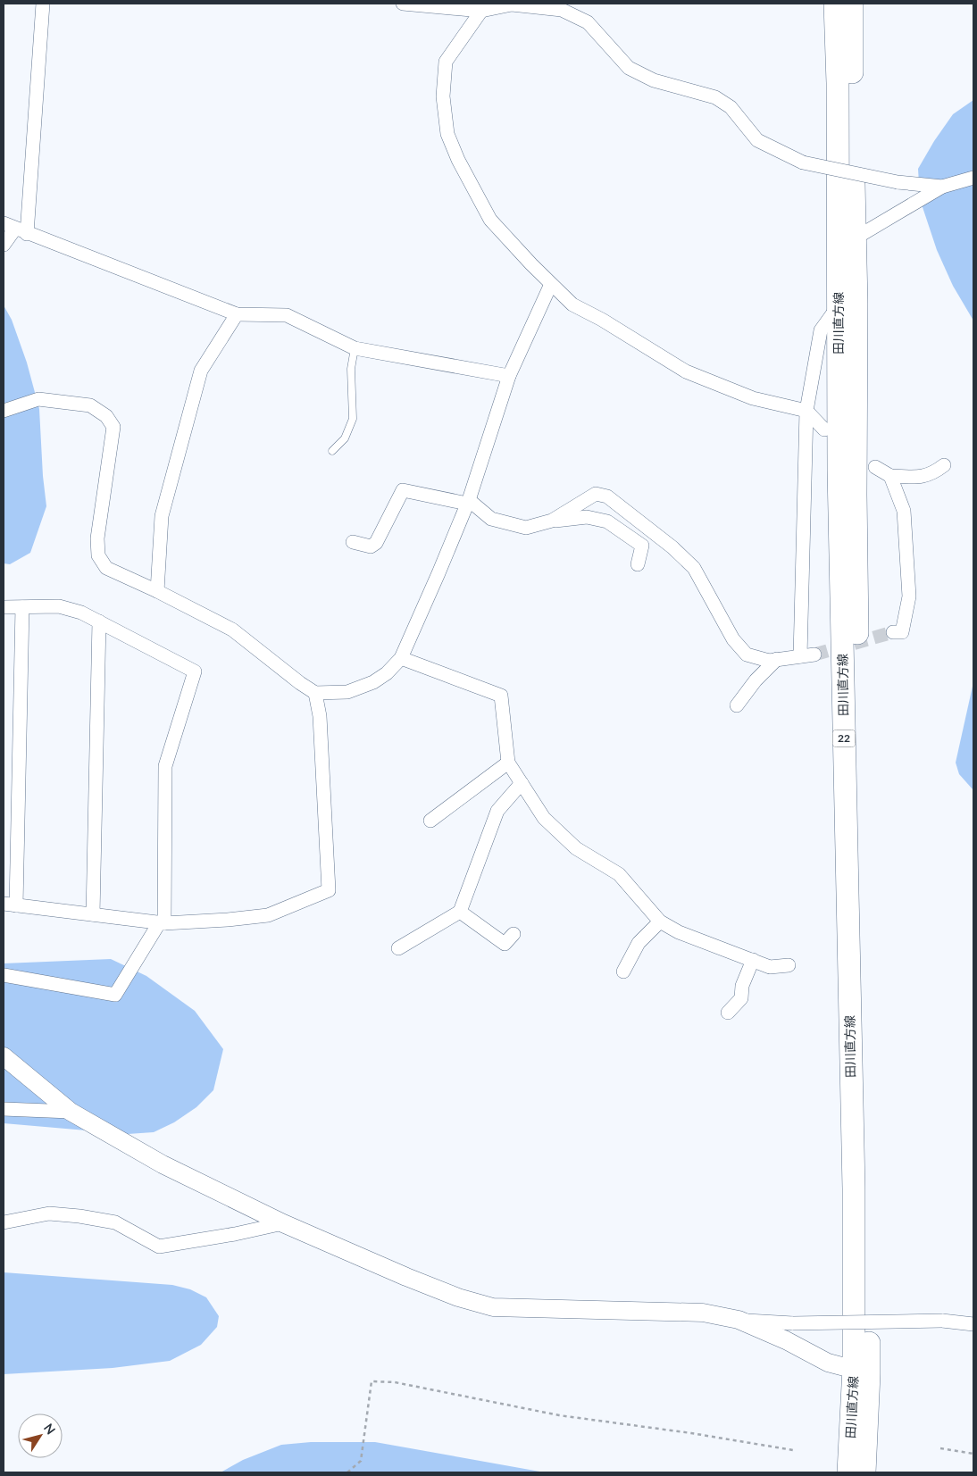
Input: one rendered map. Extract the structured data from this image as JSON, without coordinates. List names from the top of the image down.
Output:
{
  "streets": {
    "main road": ["田川直方線", "22"]
  },
  "north": "top right"
}
